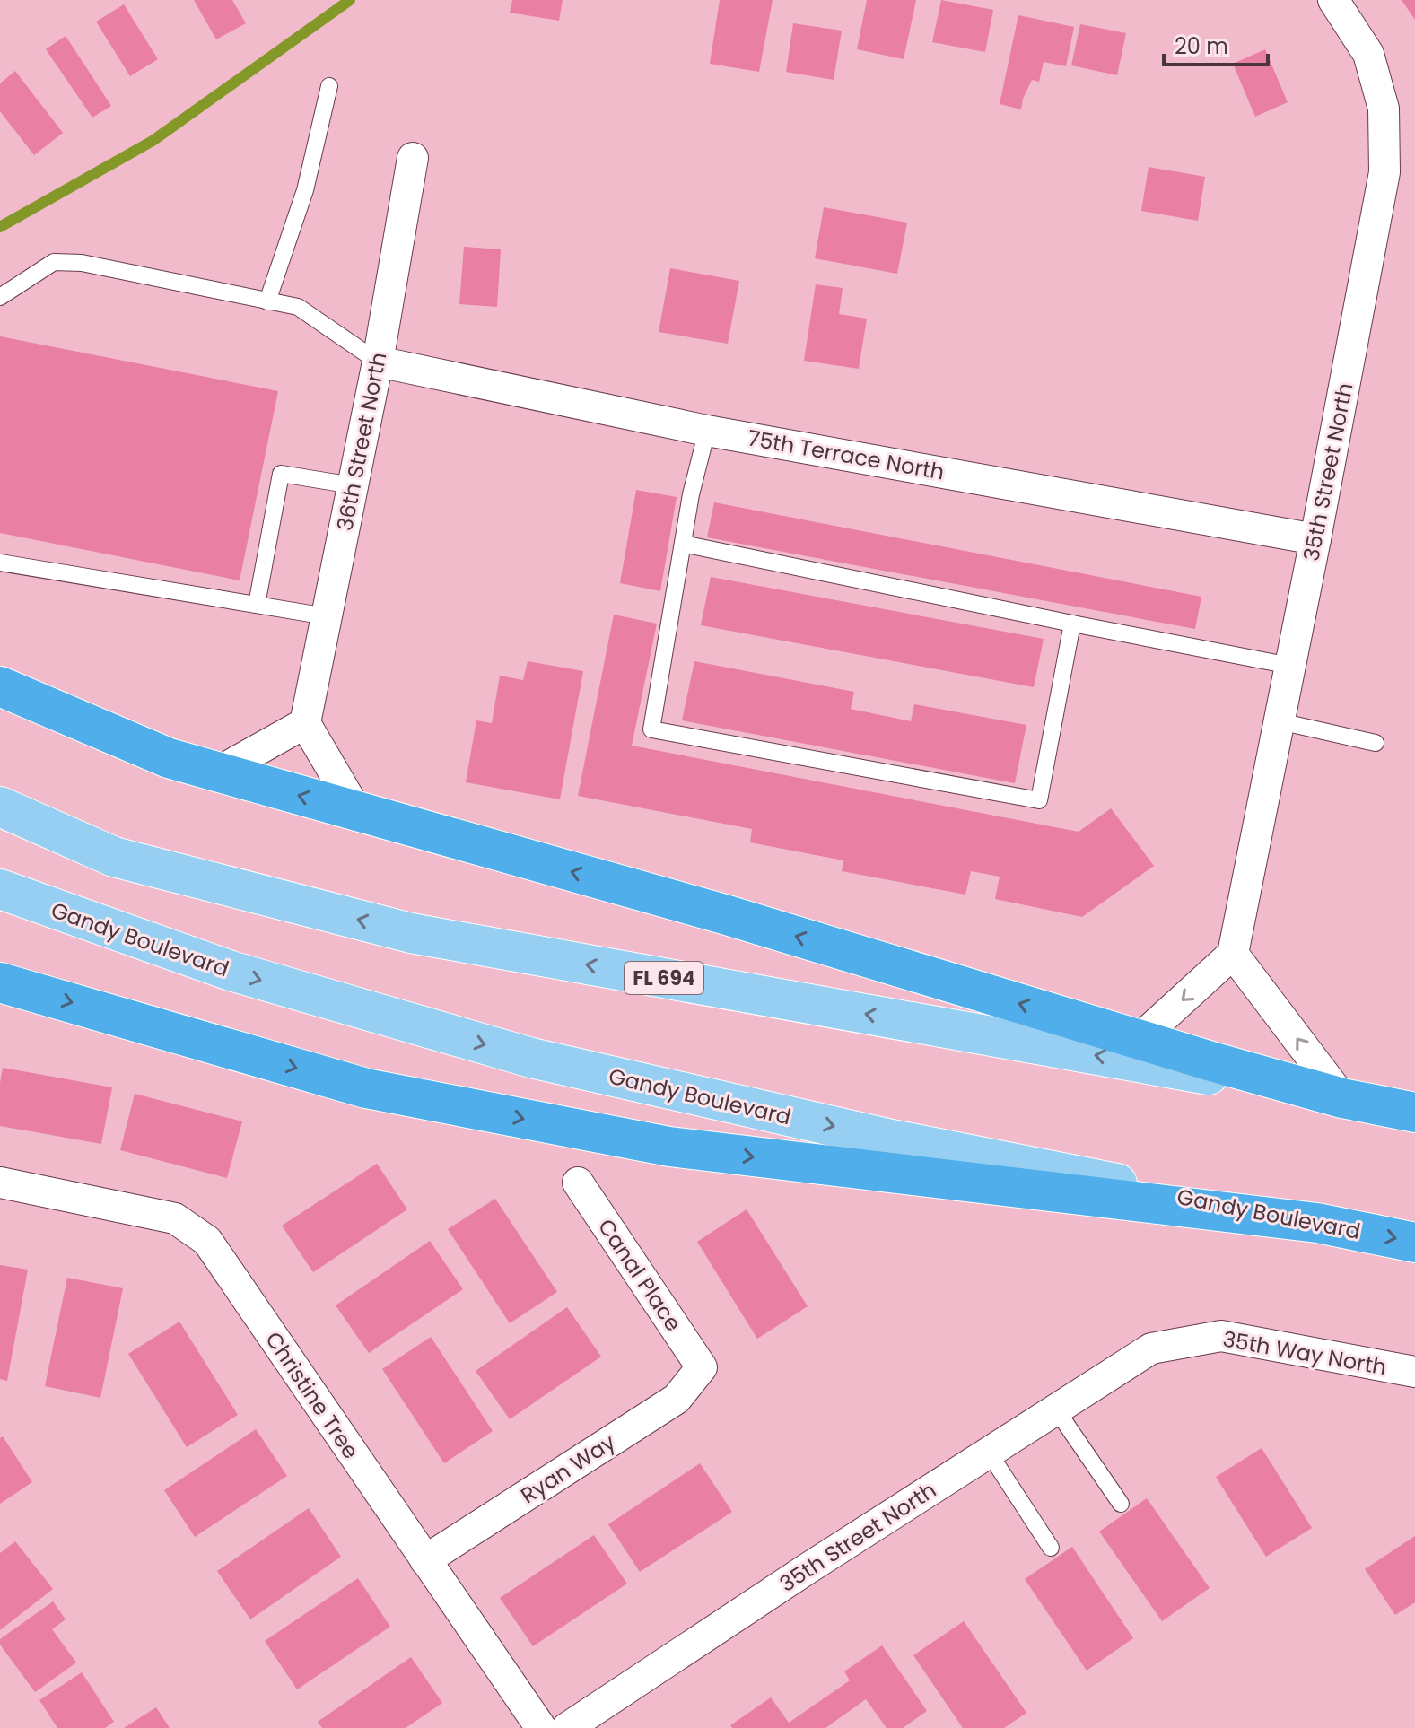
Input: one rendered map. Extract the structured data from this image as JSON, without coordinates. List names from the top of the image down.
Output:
{
  "streets": {
    "highway": ["Gandy Boulevard", "FL 694"],
    "street": [
      "36th Street North",
      "75th Terrace North",
      "35th Street North",
      "Canal Place",
      "35th Way North",
      "Christine Tree",
      "Ryan Way"
    ]
  },
  "crossings": [
    ["36th Street North", "75th Terrace North"],
    ["75th Terrace North", "35th Street North"],
    ["35th Street North", "35th Way North"],
    ["Canal Place", "Ryan Way"],
    ["Christine Tree", "Ryan Way"]
  ],
  "scale_bar": "20 m"
}
